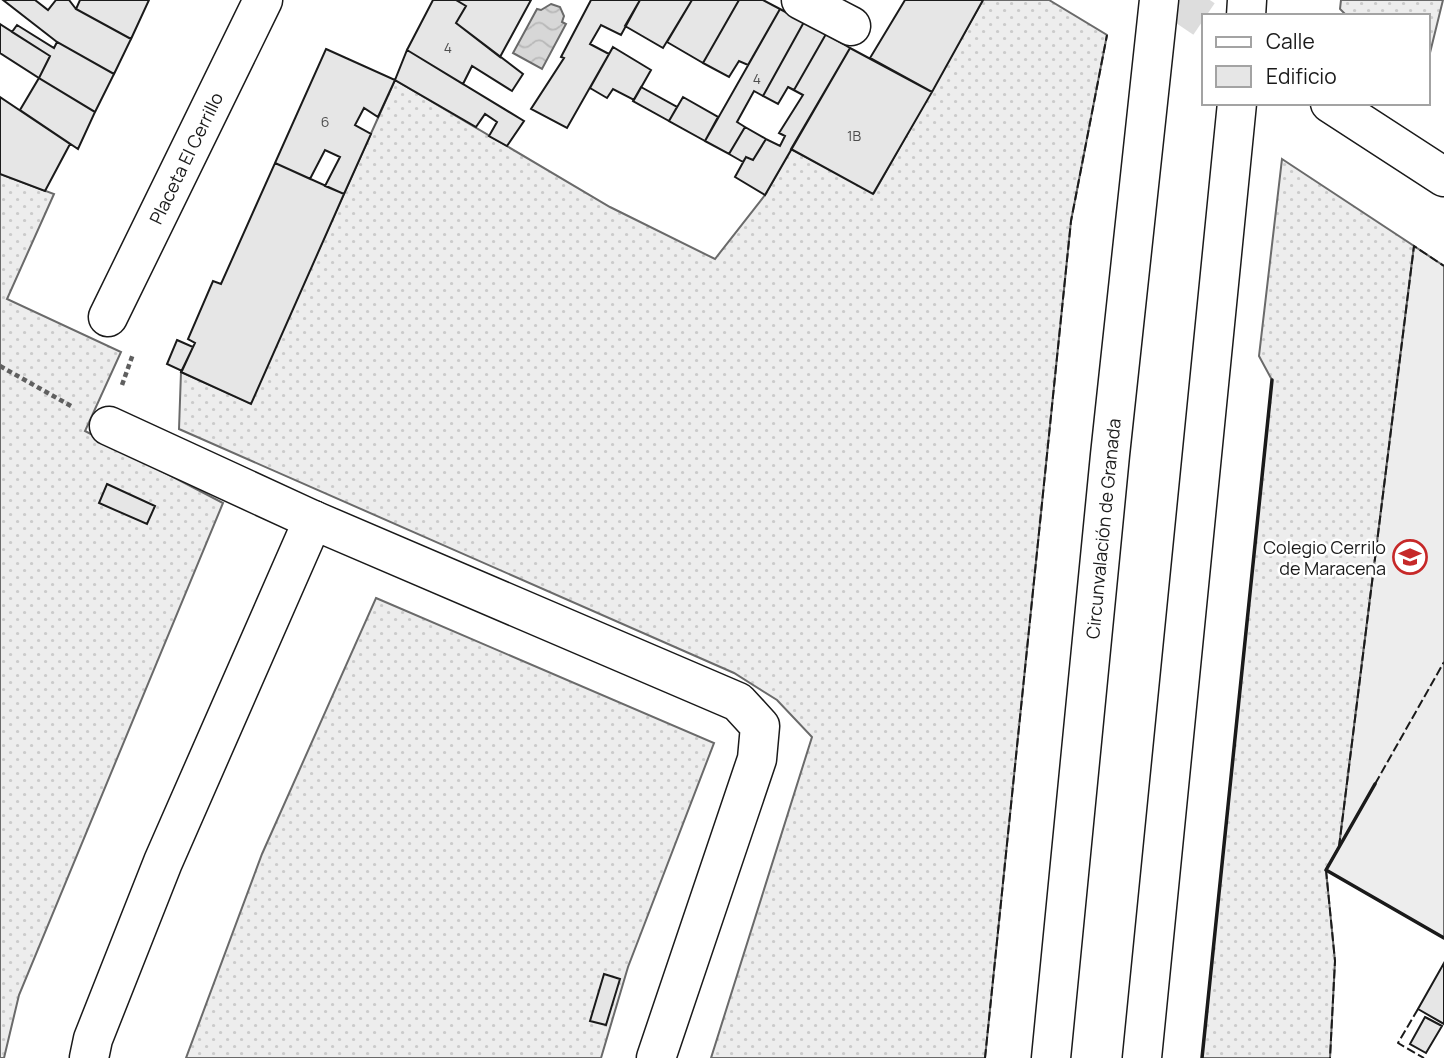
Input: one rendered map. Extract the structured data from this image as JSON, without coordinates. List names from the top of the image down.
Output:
{
  "streets": {
    "main road": ["Placeta El Cerrillo", "Circunvalación de Granada"]
  },
  "places": {
    "school or university": ["Colegio Cerrilo de Maracena"]
  },
  "house_numbers": [
    "4",
    "4",
    "6",
    "1B"
  ],
  "legend": ["Calle", "Edificio"]
}
